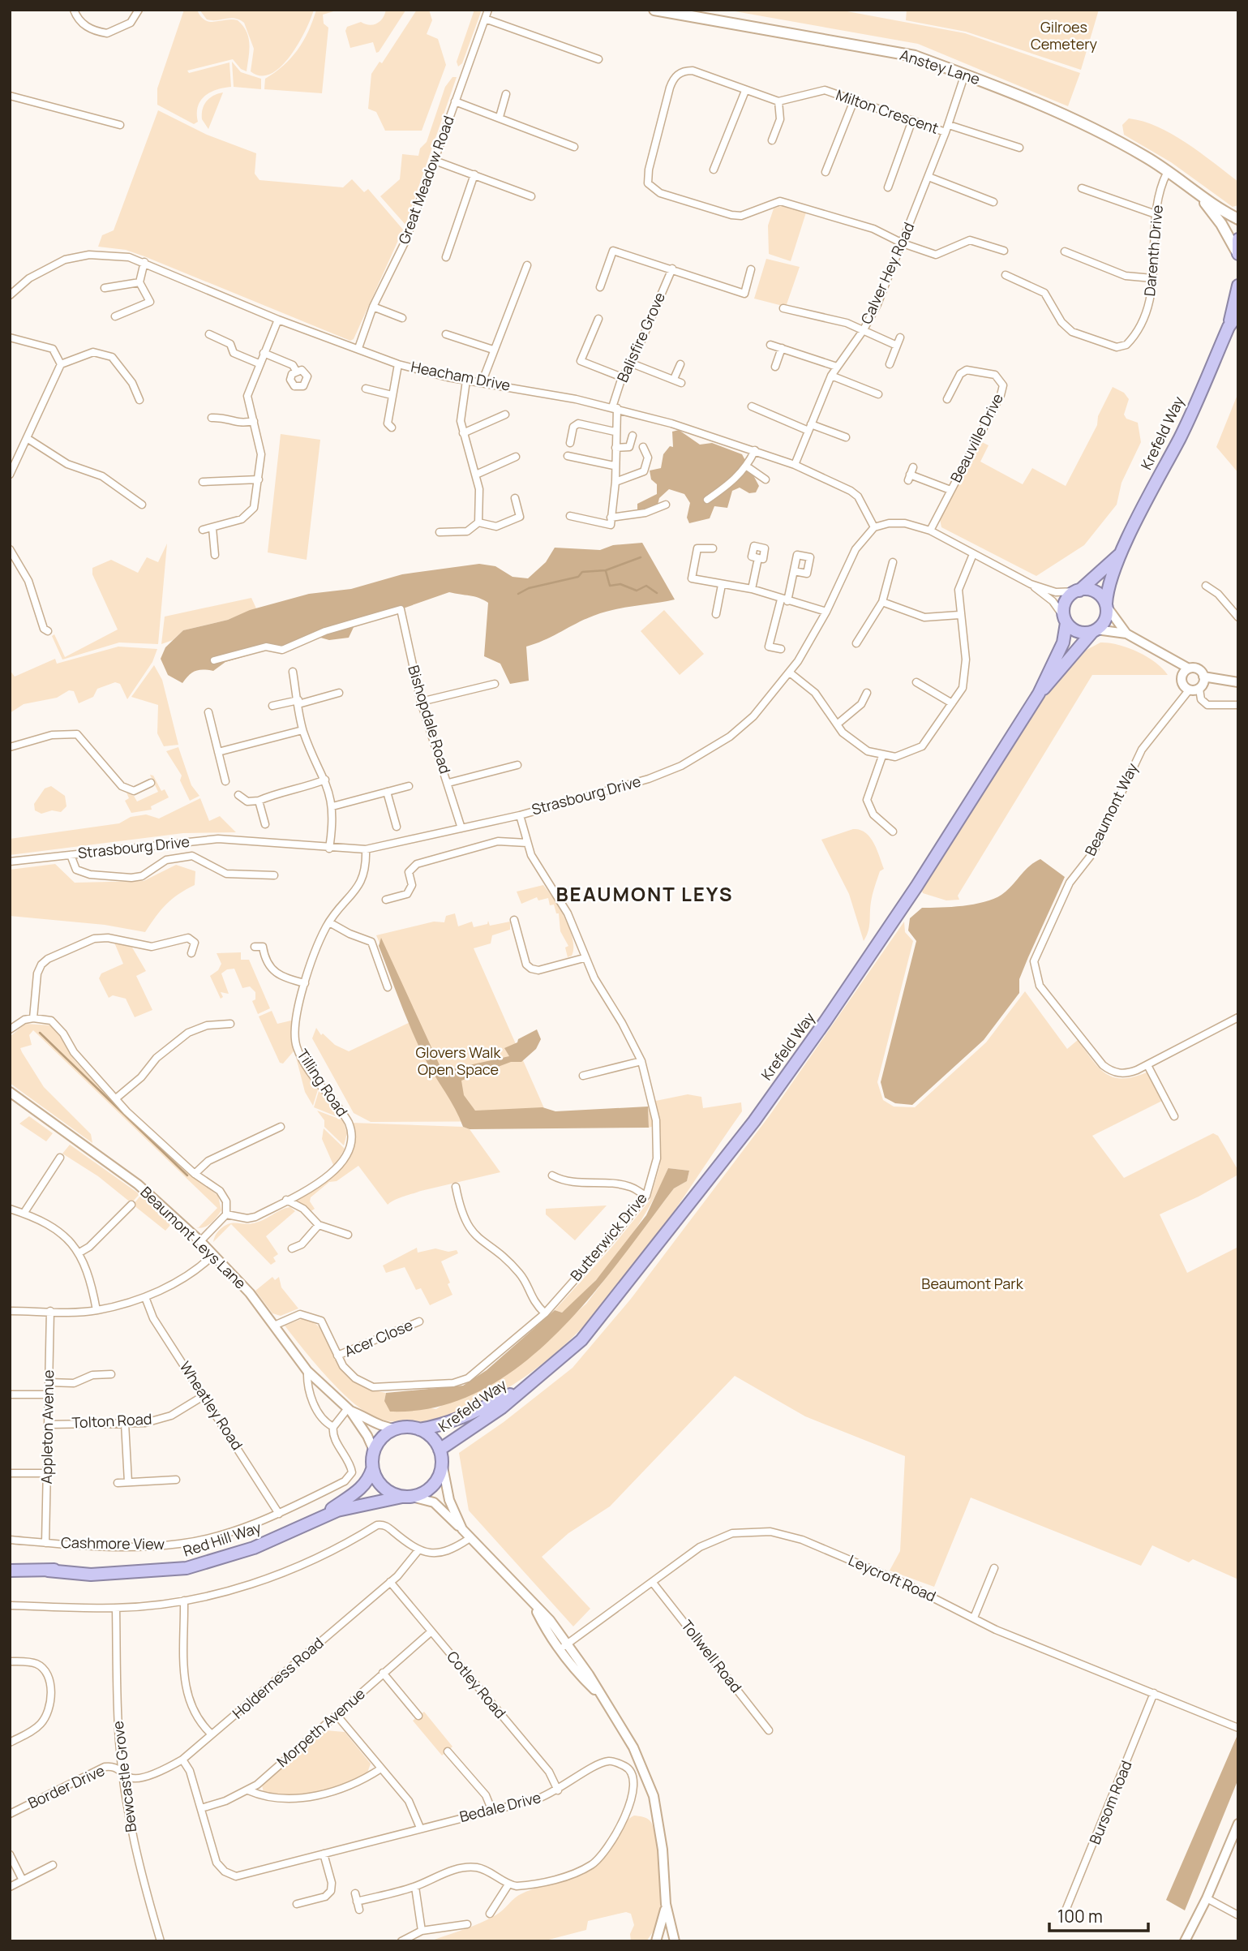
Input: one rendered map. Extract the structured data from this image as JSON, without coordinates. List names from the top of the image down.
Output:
{
  "streets": {
    "highway": ["Krefeld Way", "Red Hill Way"],
    "main road": ["Anstey Lane"],
    "street": [
      "Milton Crescent",
      "Great Meadow Road",
      "Darenth Drive",
      "Calver Hey Road",
      "Balisfire Grove",
      "Heacham Drive",
      "Beauville Drive",
      "Bishopdale Road",
      "Strasbourg Drive",
      "Beaumont Way",
      "Tilling Road",
      "Butterwick Drive",
      "Beaumont Leys Lane",
      "Acer Close",
      "Wheatley Road",
      "Tolton Road",
      "Appleton Avenue",
      "Cashmore View",
      "Leycroft Road",
      "Tollwell Road",
      "Holderness Road",
      "Cotley Road",
      "Morpeth Avenue",
      "Bewcastle Grove",
      "Border Drive",
      "Bursom Road",
      "Bedale Drive"
    ]
  },
  "crossings": [
    ["Anstey Lane", "Darenth Drive"],
    ["Anstey Lane", "Calver Hey Road"],
    ["Milton Crescent", "Calver Hey Road"],
    ["Great Meadow Road", "Heacham Drive"],
    ["Calver Hey Road", "Heacham Drive"],
    ["Balisfire Grove", "Heacham Drive"],
    ["Heacham Drive", "Strasbourg Drive"],
    ["Krefeld Way", "Beaumont Leys Lane"],
    ["Krefeld Way", "Red Hill Way"],
    ["Bishopdale Road", "Strasbourg Drive"],
    ["Strasbourg Drive", "Tilling Road"],
    ["Strasbourg Drive", "Butterwick Drive"],
    ["Butterwick Drive", "Beaumont Leys Lane"],
    ["Butterwick Drive", "Acer Close"],
    ["Beaumont Leys Lane", "Red Hill Way"],
    ["Beaumont Leys Lane", "Cashmore View"],
    ["Wheatley Road", "Tolton Road"],
    ["Wheatley Road", "Cashmore View"],
    ["Tolton Road", "Appleton Avenue"],
    ["Appleton Avenue", "Cashmore View"],
    ["Leycroft Road", "Tollwell Road"],
    ["Leycroft Road", "Bursom Road"],
    ["Holderness Road", "Cotley Road"],
    ["Holderness Road", "Bewcastle Grove"],
    ["Holderness Road", "Border Drive"],
    ["Holderness Road", "Bedale Drive"],
    ["Cotley Road", "Morpeth Avenue"],
    ["Cotley Road", "Bedale Drive"],
    ["Morpeth Avenue", "Bedale Drive"],
    ["Bewcastle Grove", "Border Drive"]
  ],
  "districts": ["BEAUMONT LEYS"],
  "parks": ["Gilroes Cemetery", "Glovers Walk Open Space", "Beaumont Park"],
  "scale_bar": "100 m"
}
